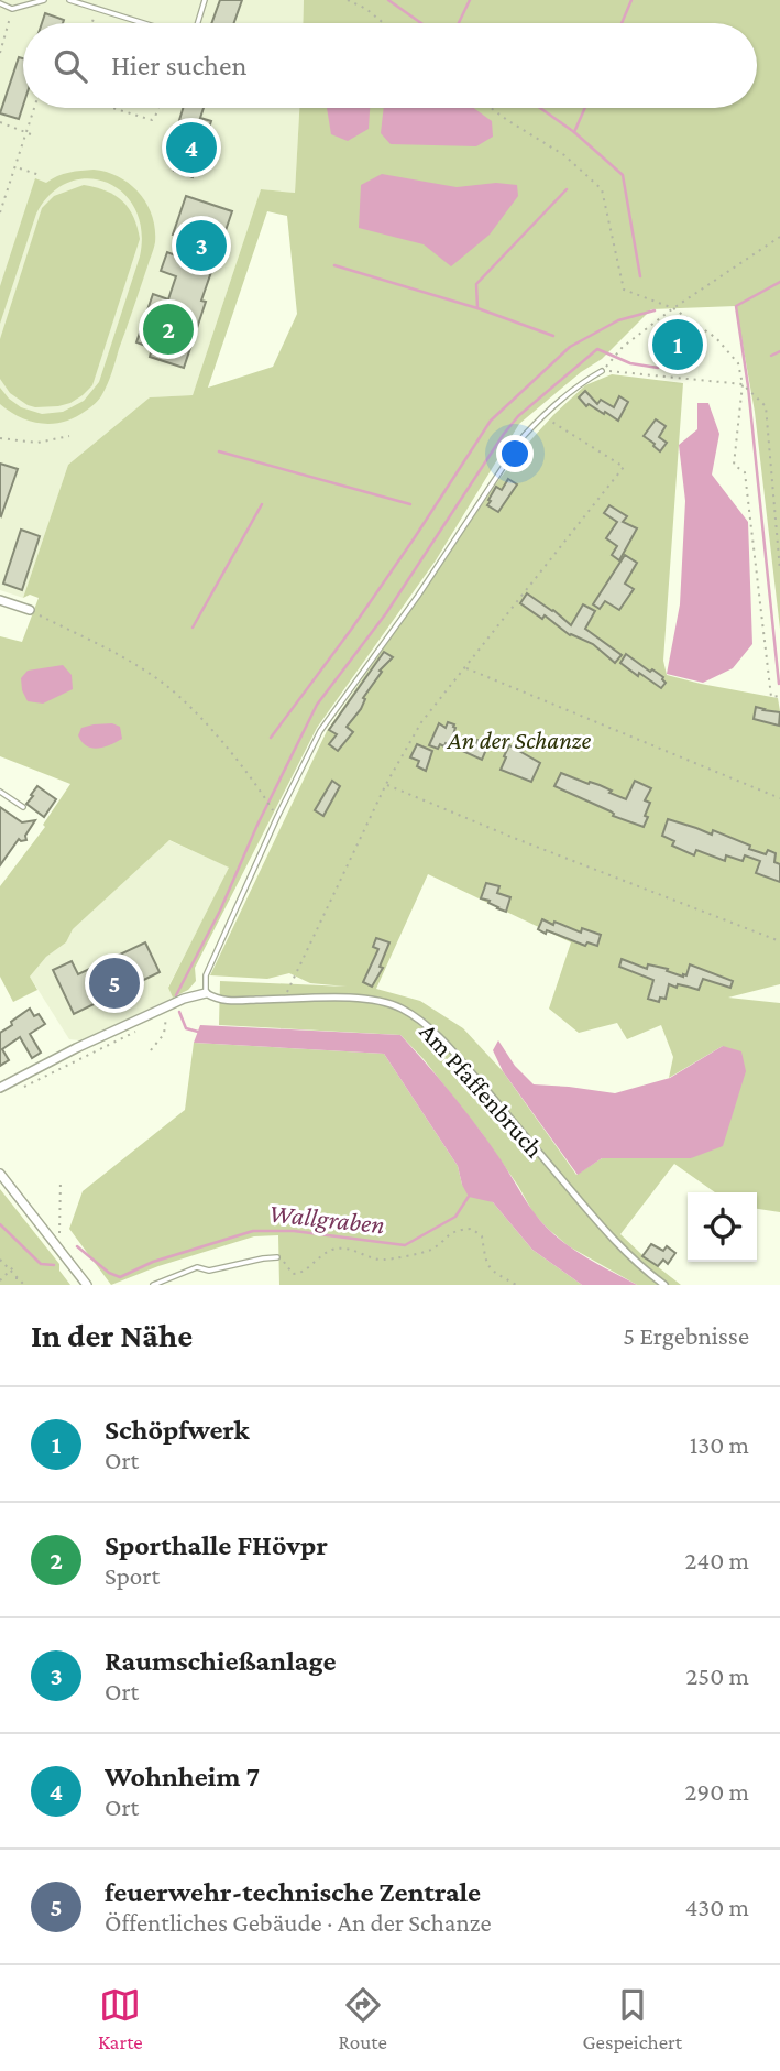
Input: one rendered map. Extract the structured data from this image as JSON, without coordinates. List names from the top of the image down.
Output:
{
  "streets": {
    "street": ["Am Pfaffenbruch"]
  },
  "water": ["Wallgraben"],
  "parks": ["An der Schanze"],
  "page": {
    "search": "Hier suchen",
    "pins": [
      "4",
      "3",
      "2",
      "1",
      "5"
    ],
    "heading": ["In der Nähe", "5 Ergebnisse"],
    "list": [
      {
        "mark": "1",
        "name": "Schöpfwerk",
        "note": "Ort",
        "value": "130 m"
      },
      {
        "mark": "2",
        "name": "Sporthalle FHövpr",
        "note": "Sport",
        "value": "240 m"
      },
      {
        "mark": "3",
        "name": "Raumschießanlage",
        "note": "Ort",
        "value": "250 m"
      },
      {
        "mark": "4",
        "name": "Wohnheim 7",
        "note": "Ort",
        "value": "290 m"
      },
      {
        "mark": "5",
        "name": "feuerwehr-technische Zentrale",
        "note": "Öffentliches Gebäude · An der Schanze",
        "value": "430 m"
      }
    ],
    "nav": ["Karte", "Route", "Gespeichert"]
  }
}
